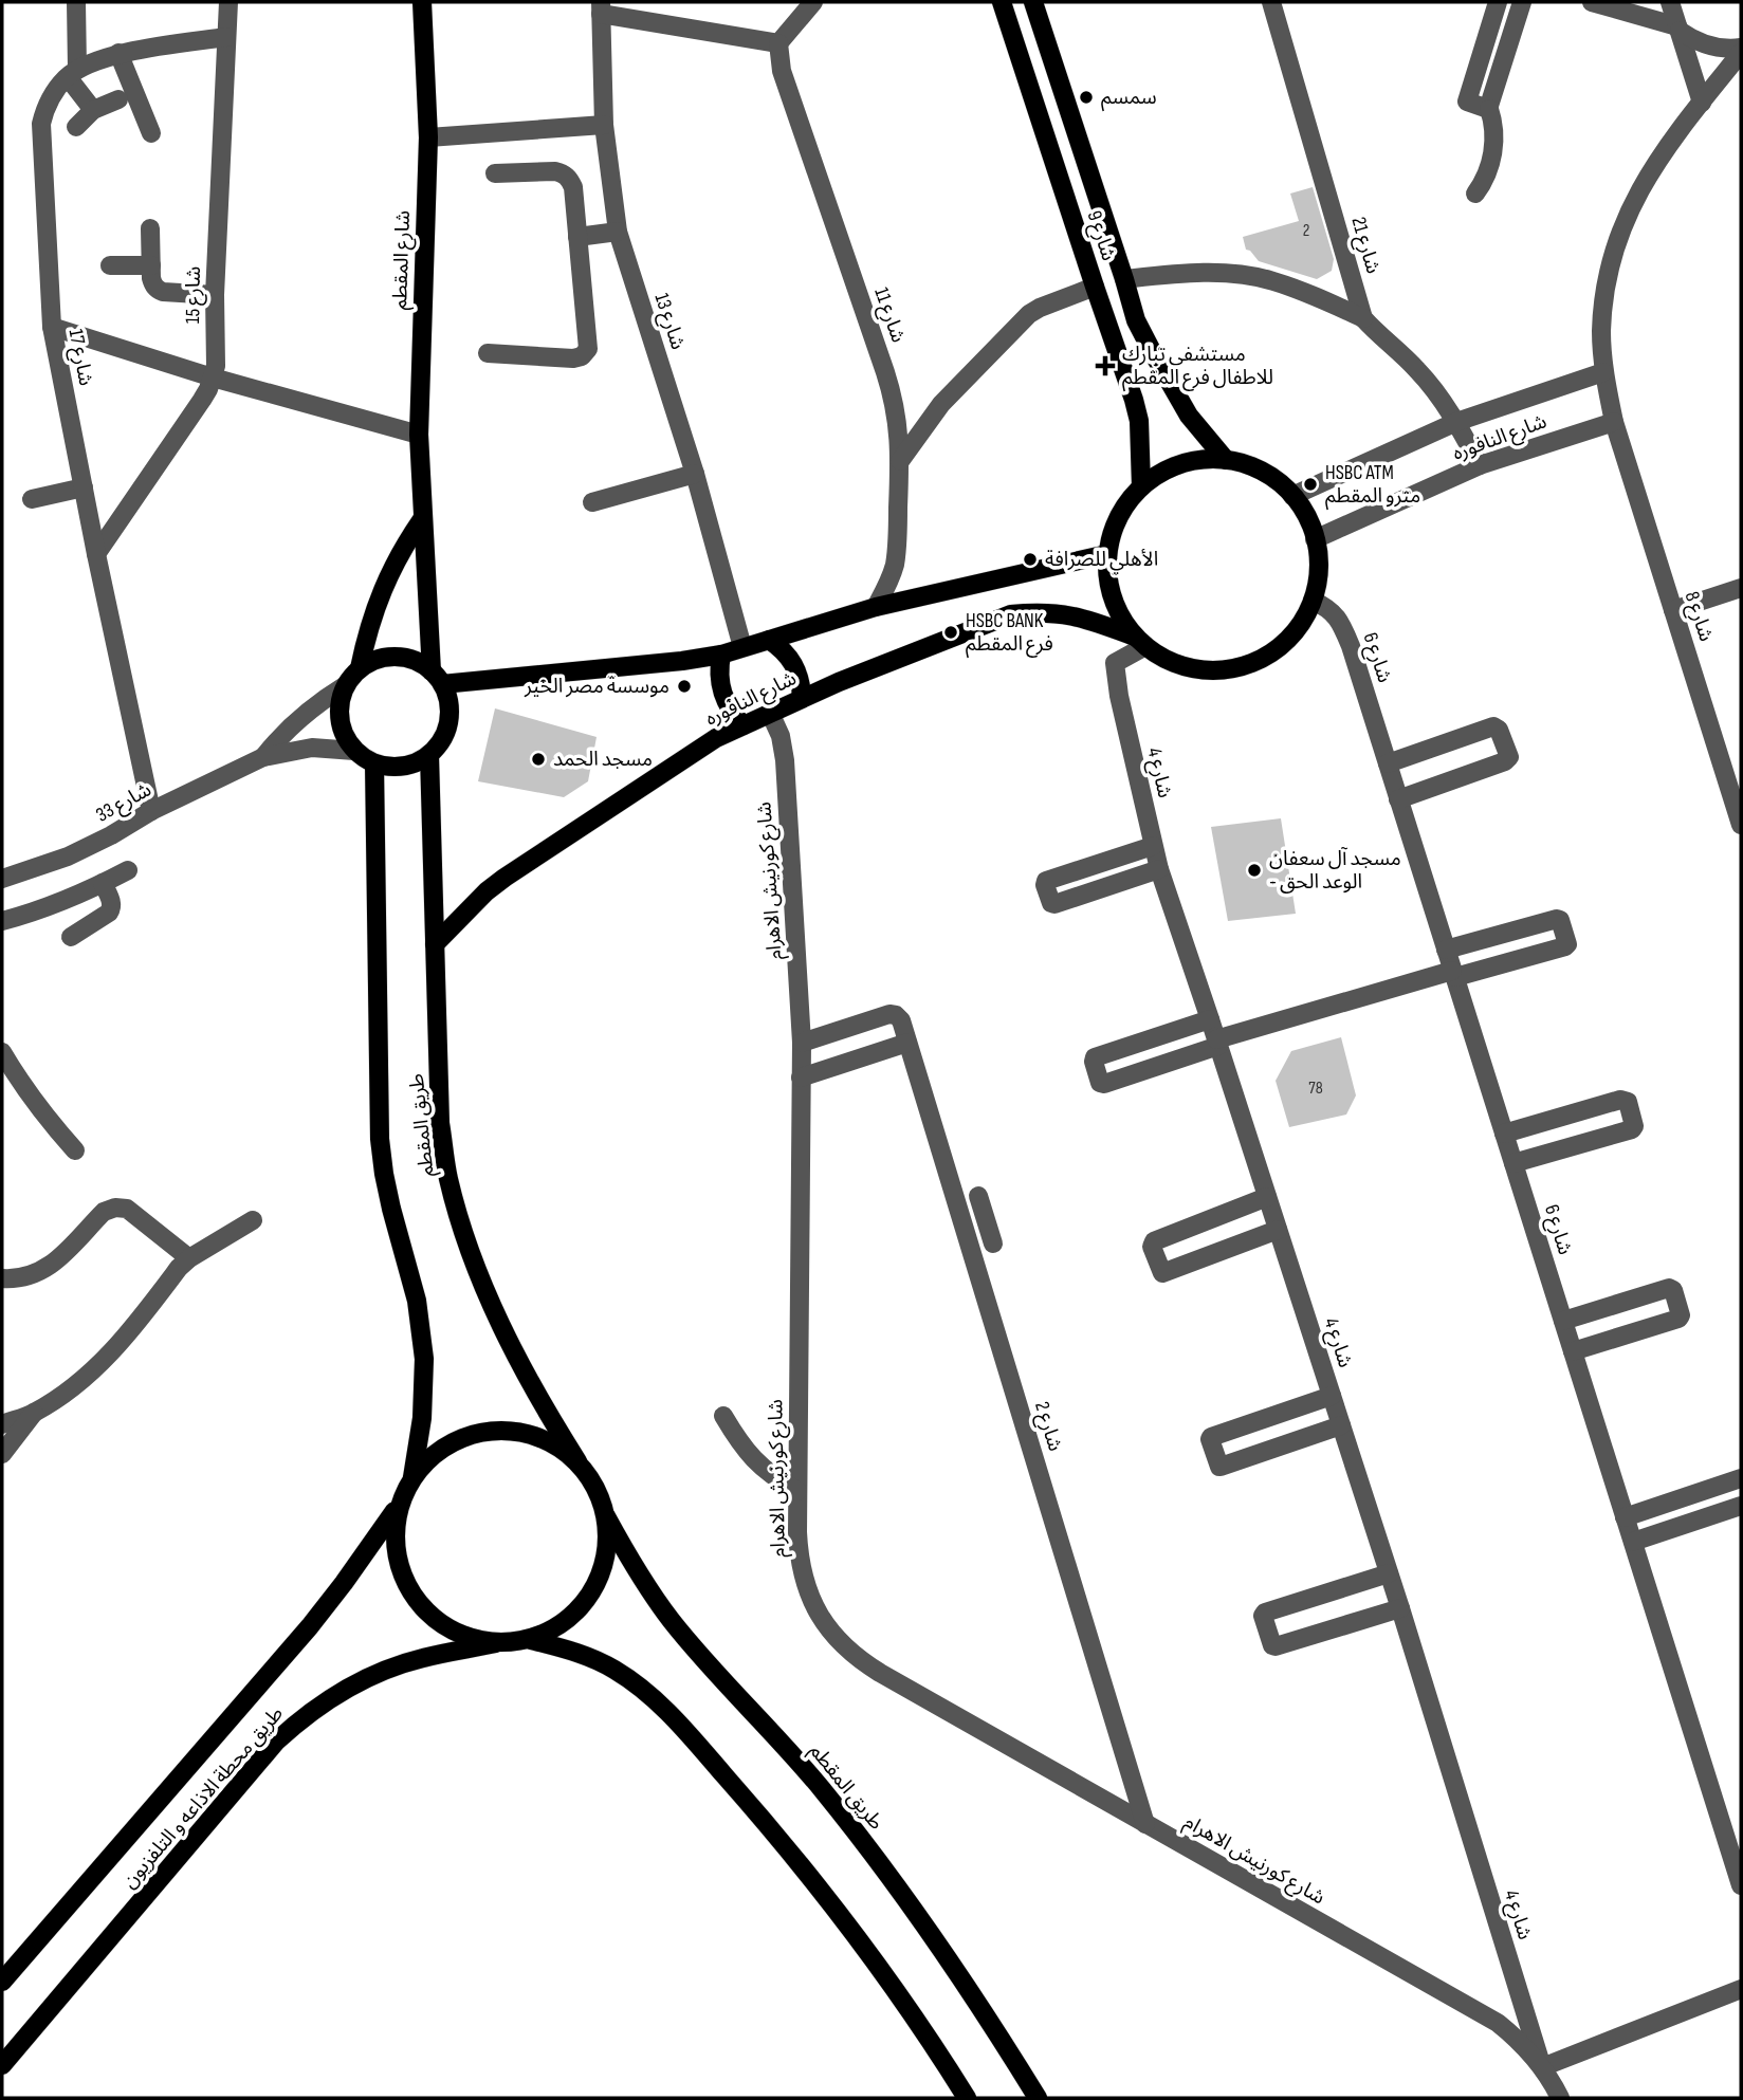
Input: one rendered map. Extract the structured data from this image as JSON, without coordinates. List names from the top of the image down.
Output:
{
  "streets": {
    "main road": [
      "شارع 9",
      "شارع المقطم",
      "شارع النافوره",
      "طريق المقطم",
      "طريق محطة الاذاعه و التلفزيون"
    ],
    "street": [
      "شارع 21",
      "شارع 15",
      "شارع 11",
      "شارع 13",
      "شارع 17",
      "شارع 8",
      "شارع 6",
      "شارع 4",
      "شارع 33",
      "شارع كورنيش الاهرام",
      "شارع 2"
    ]
  },
  "crossings": [
    ["شارع 9", "شارع النافوره"],
    ["شارع 9", "شارع 6"],
    ["شارع 9", "شارع 4"],
    ["شارع المقطم", "شارع 33"],
    ["شارع المقطم", "طريق المقطم"],
    ["شارع 15", "شارع 17"],
    ["شارع 13", "شارع النافوره"],
    ["شارع 13", "شارع كورنيش الاهرام"],
    ["شارع 17", "شارع 33"],
    ["شارع النافوره", "شارع 8"],
    ["شارع النافوره", "شارع 6"],
    ["شارع النافوره", "شارع 4"],
    ["شارع النافوره", "شارع كورنيش الاهرام"],
    ["شارع النافوره", "طريق المقطم"],
    ["شارع 6", "شارع 4"],
    ["شارع 4", "شارع كورنيش الاهرام"],
    ["شارع 33", "طريق المقطم"],
    ["شارع كورنيش الاهرام", "شارع 2"],
    ["طريق المقطم", "طريق محطة الاذاعه و التلفزيون"]
  ],
  "places": {
    "other": [
      "سمسم",
      "HSBC ATM مترو المقطم",
      "الأهلي للصرافة",
      "HSBC BANK فرع المقطم",
      "موسسة مصر الخير",
      "مسجد الحمد",
      "مسجد آل سعفان - الوعد الحق"
    ],
    "health": ["مستشفى تبارك للاطفال فرع المقطم"]
  },
  "house_numbers": ["2", "78"]
}
